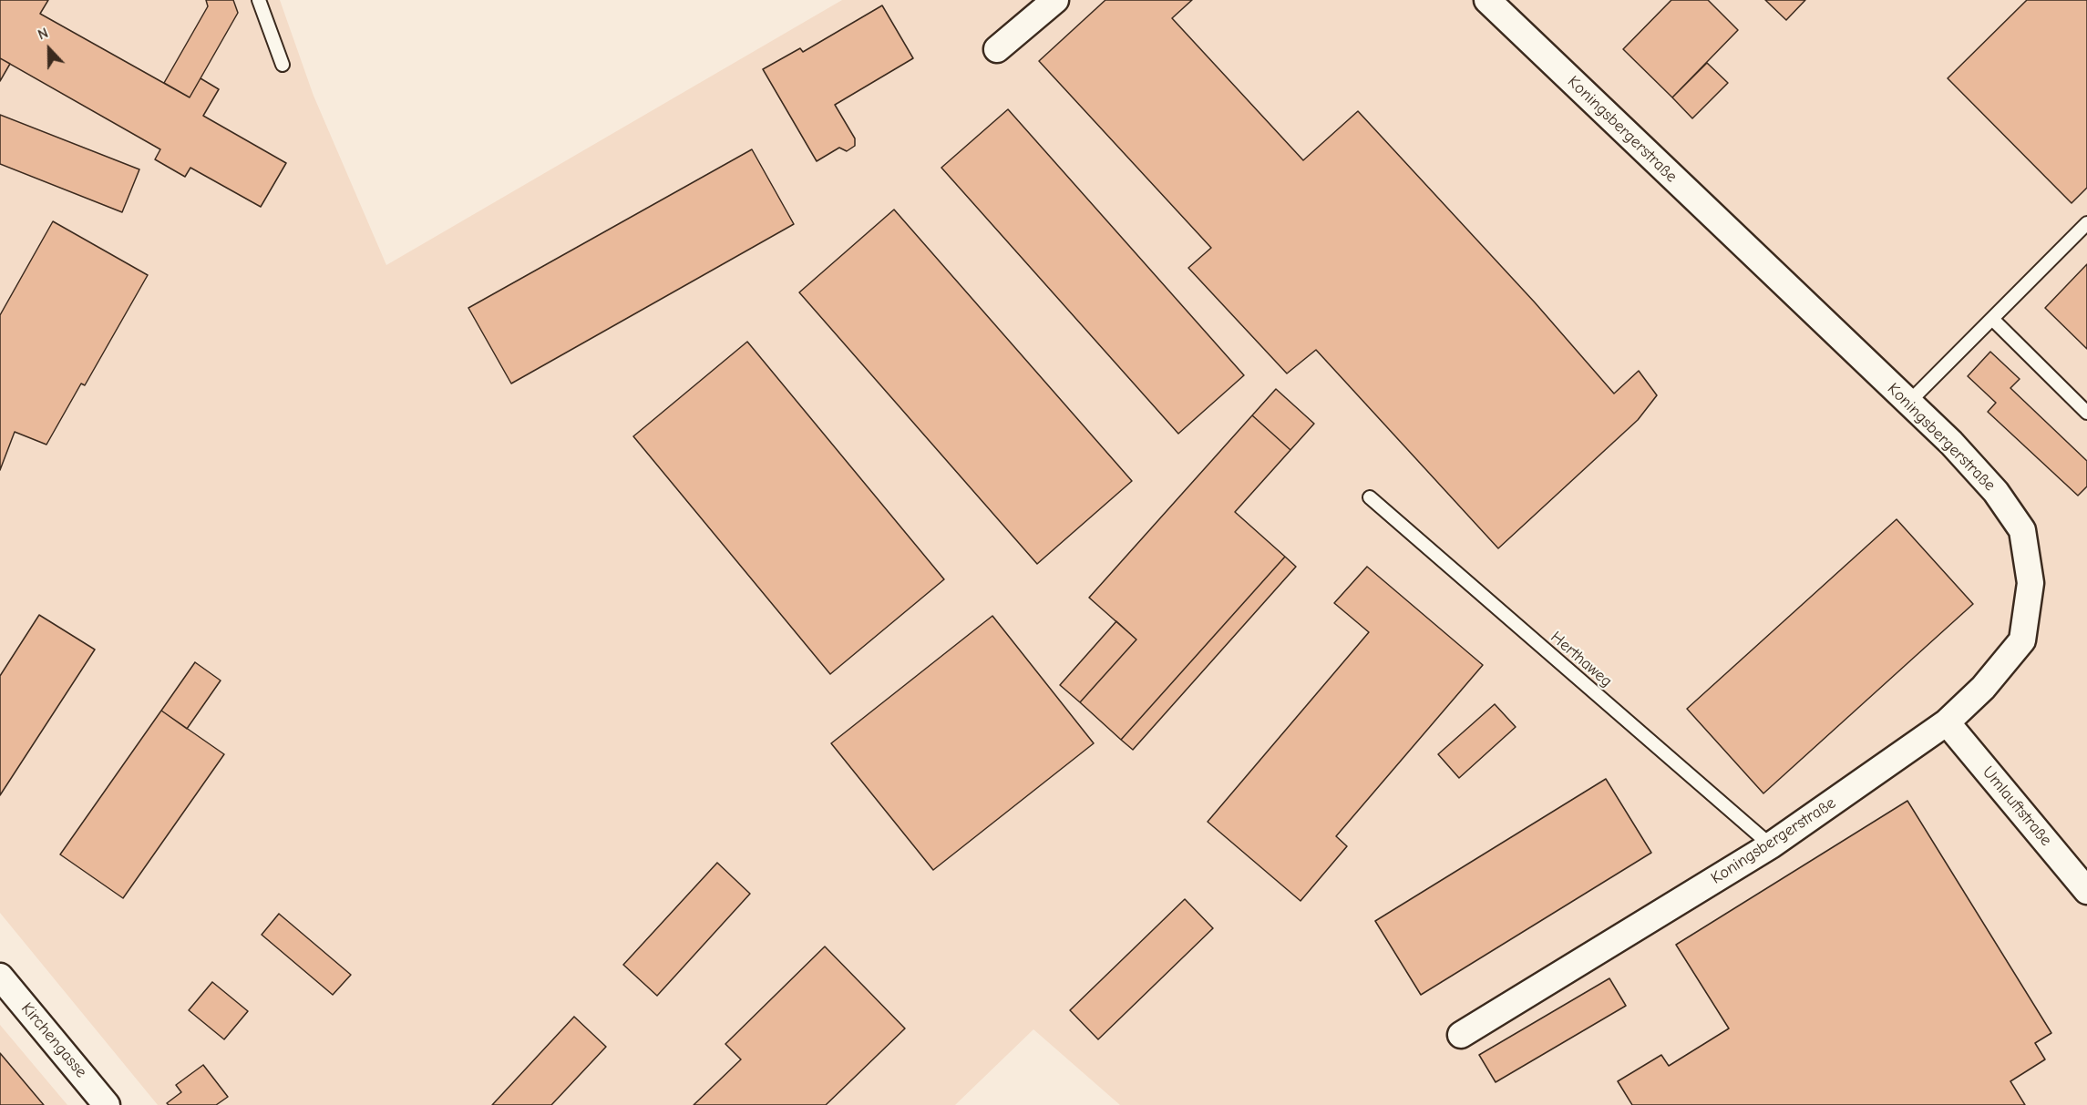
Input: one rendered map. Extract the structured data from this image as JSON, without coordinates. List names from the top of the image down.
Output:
{
  "streets": {
    "street": ["Koningsbergerstraße", "Umlauftstraße", "Kirchengasse"],
    "lane": ["Herthaweg"]
  },
  "crossings": [
    ["Koningsbergerstraße", "Herthaweg"],
    ["Koningsbergerstraße", "Umlauftstraße"]
  ],
  "north": "top"
}
